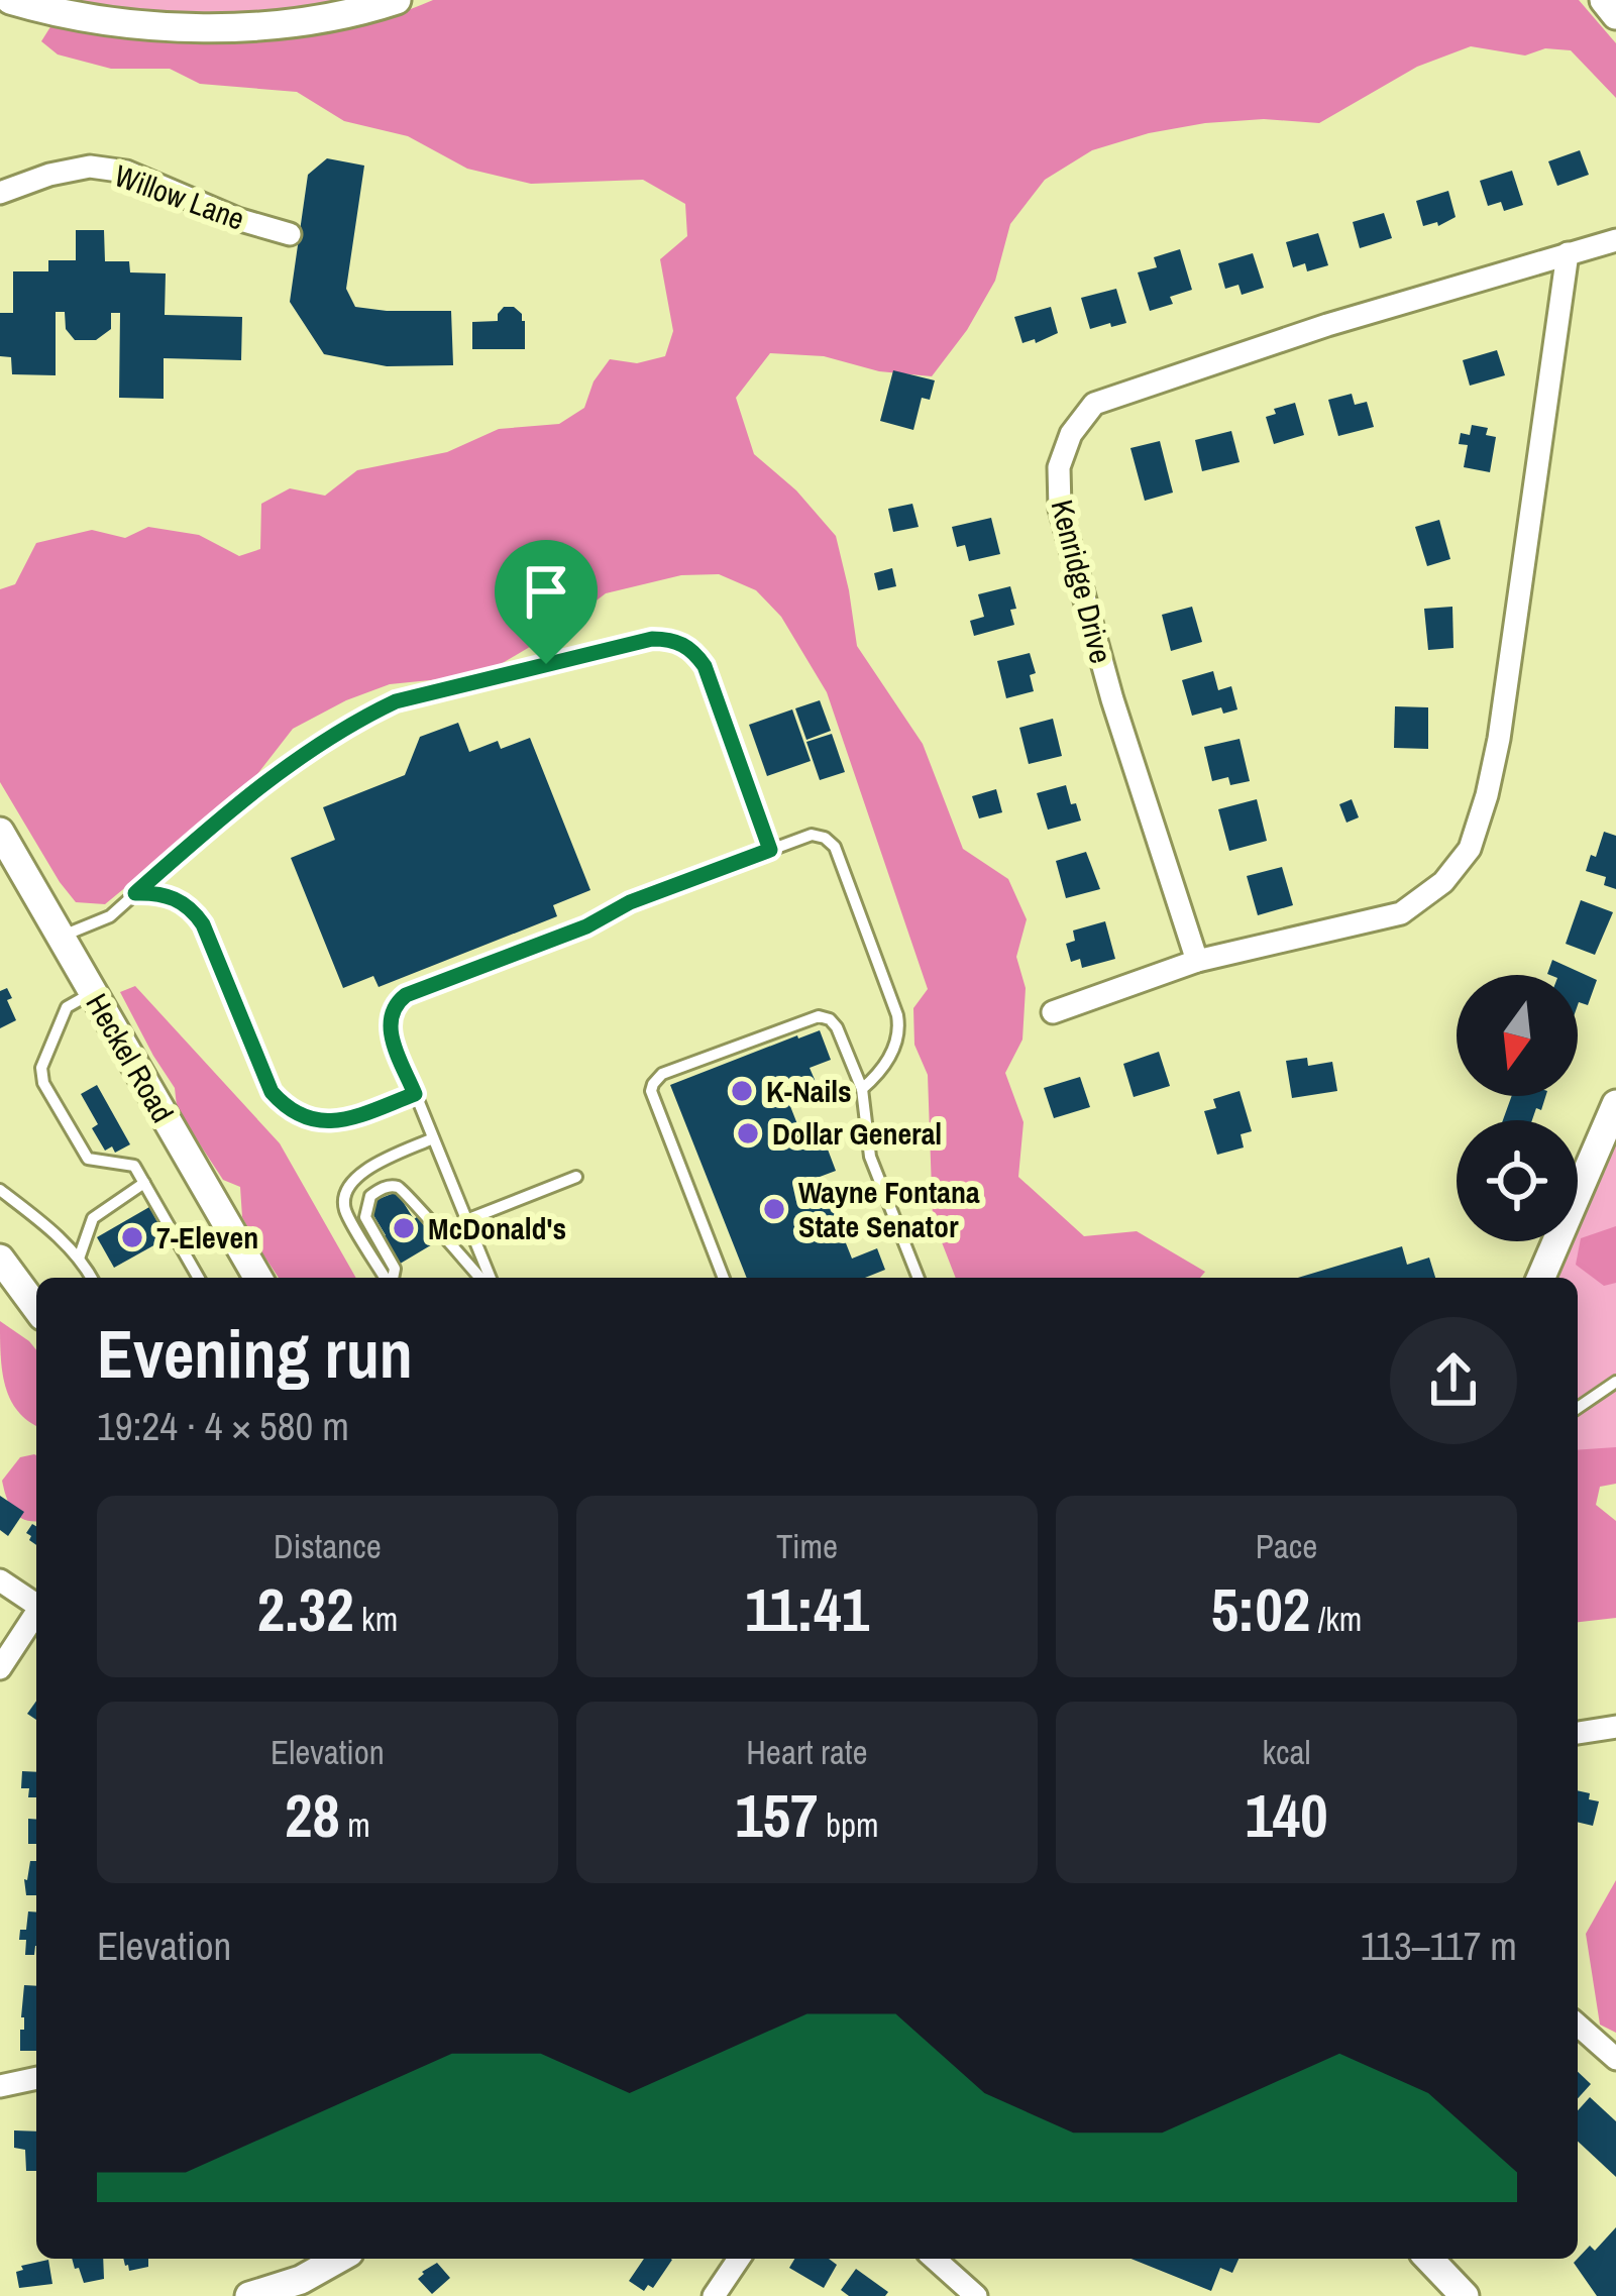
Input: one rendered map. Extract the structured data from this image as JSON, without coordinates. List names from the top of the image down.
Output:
{
  "streets": {
    "street": ["Willow Lane", "Kenridge Drive", "Heckel Road"]
  },
  "places": [
    "K-Nails",
    "Dollar General",
    "Wayne Fontana State Senator",
    "McDonald's",
    "7-Eleven"
  ],
  "north": "bottom",
  "page": {
    "heading": ["Evening run", "19:24 · 4 × 580 m"],
    "stats": [
      ["Distance", "2.32 km"],
      ["Time", "11:41"],
      ["Pace", "5:02 /km"],
      ["Elevation", "28 m"],
      ["Heart rate", "157 bpm"],
      ["kcal", "140"]
    ],
    "chart": ["Elevation", "113–117 m"]
  }
}
